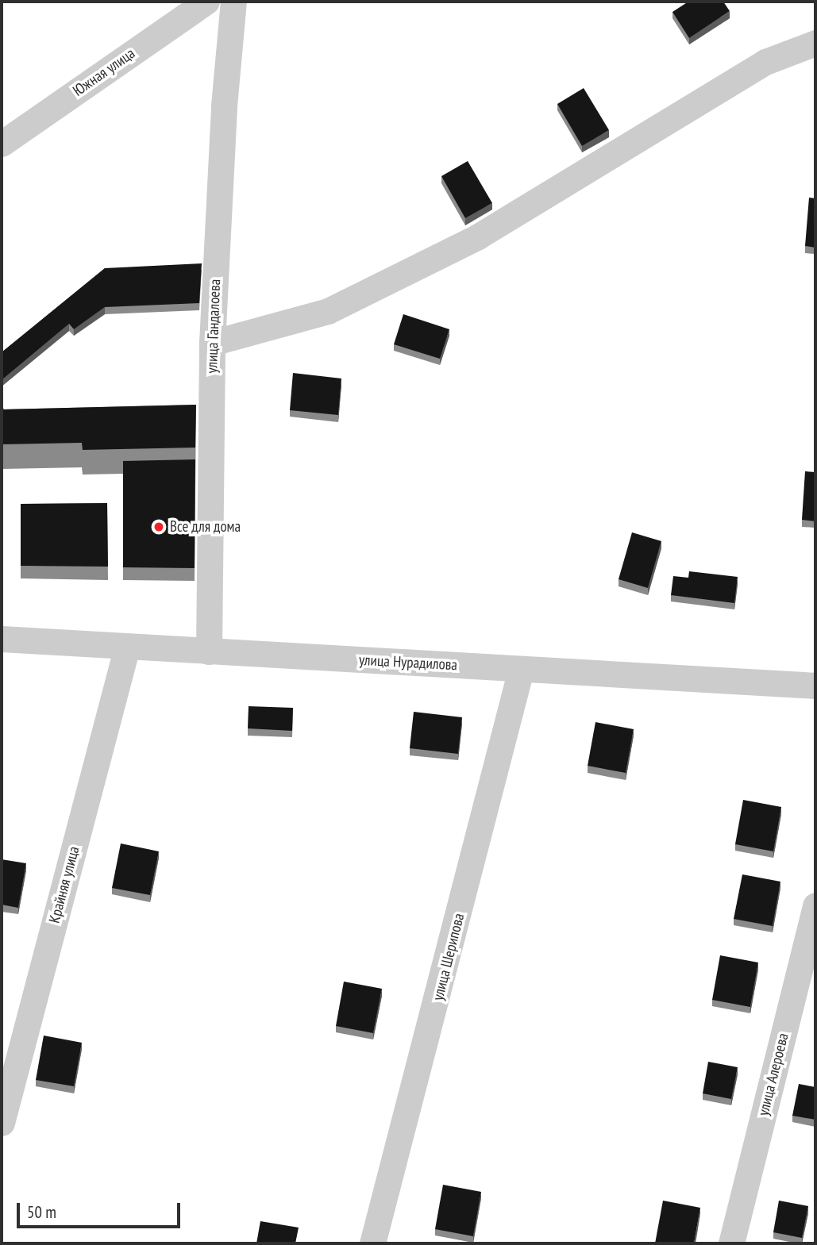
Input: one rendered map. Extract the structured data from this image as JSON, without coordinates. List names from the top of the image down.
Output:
{
  "streets": {
    "street": [
      "Южная улица",
      "улица Гандалоева",
      "улица Нурадилова",
      "Крайняя улица",
      "улица Шерипова",
      "улица Алероева"
    ]
  },
  "crossings": [
    ["улица Гандалоева", "улица Нурадилова"],
    ["улица Нурадилова", "Крайняя улица"],
    ["улица Нурадилова", "улица Шерипова"]
  ],
  "places": ["Все для дома"],
  "scale_bar": "50 m"
}
